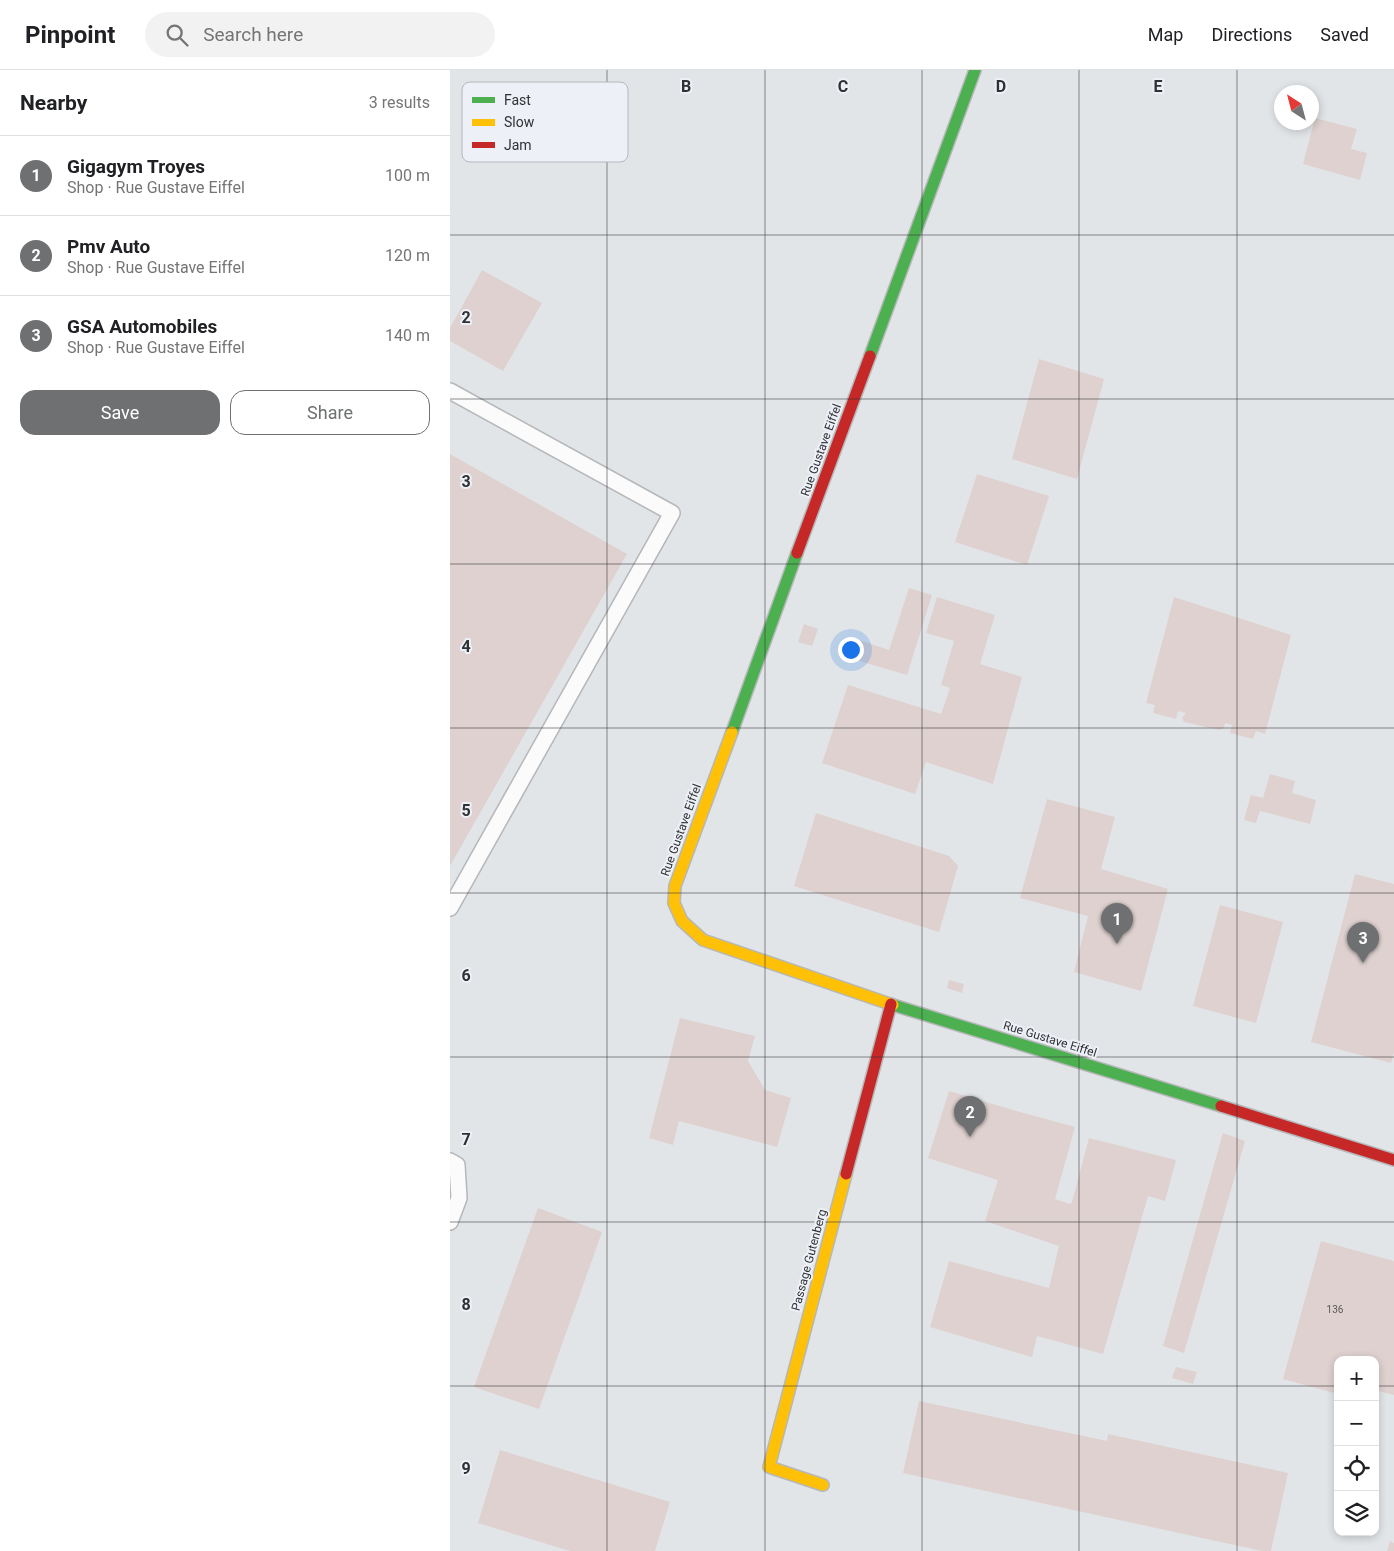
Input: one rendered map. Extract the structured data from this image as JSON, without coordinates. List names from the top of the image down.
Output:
{
  "streets": {
    "street": ["Rue Gustave Eiffel", "Passage Gutenberg"]
  },
  "crossings": [
    ["Rue Gustave Eiffel", "Passage Gutenberg"]
  ],
  "house_numbers": ["136"],
  "legend": ["Fast", "Slow", "Jam"],
  "north": "top left",
  "page": {
    "header": "Pinpoint",
    "search": "Search here",
    "nav": ["Map", "Directions", "Saved"],
    "heading": ["Nearby", "3 results"],
    "list": [
      {
        "mark": "1",
        "name": "Gigagym Troyes",
        "note": "Shop · Rue Gustave Eiffel",
        "value": "100 m"
      },
      {
        "mark": "2",
        "name": "Pmv Auto",
        "note": "Shop · Rue Gustave Eiffel",
        "value": "120 m"
      },
      {
        "mark": "3",
        "name": "GSA Automobiles",
        "note": "Shop · Rue Gustave Eiffel",
        "value": "140 m"
      }
    ],
    "buttons": ["Save", "Share"],
    "pins": ["1", "3", "2"],
    "map_buttons": ["+", "−"]
  },
  "grid": {
    "columns": [
      "B",
      "C",
      "D",
      "E"
    ],
    "rows": [
      "2",
      "3",
      "4",
      "5",
      "6",
      "7",
      "8",
      "9"
    ]
  }
}
